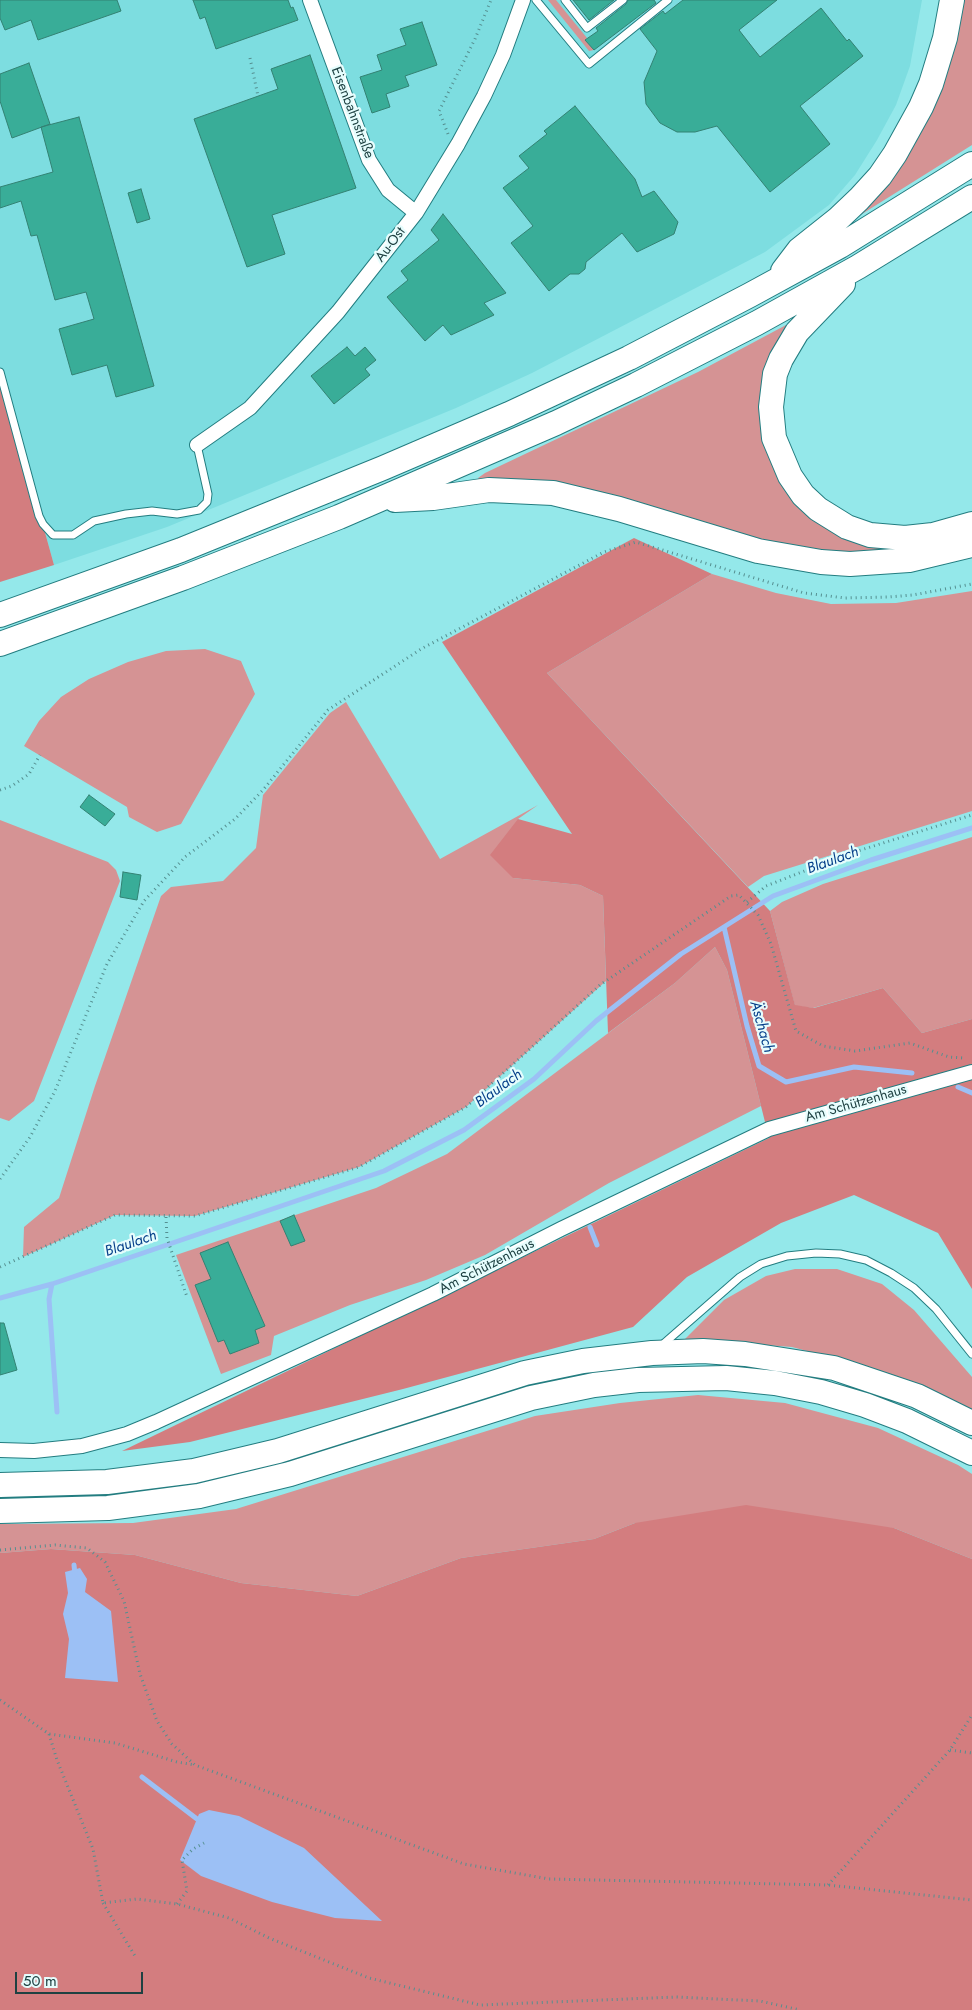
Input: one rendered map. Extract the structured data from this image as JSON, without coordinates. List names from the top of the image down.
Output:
{
  "streets": {
    "street": ["Eisenbahnstraße", "Au-Ost", "Am Schützenhaus"]
  },
  "crossings": [
    ["Eisenbahnstraße", "Au-Ost"]
  ],
  "water": ["Blaulach", "Äschach"],
  "scale_bar": "50 m"
}
